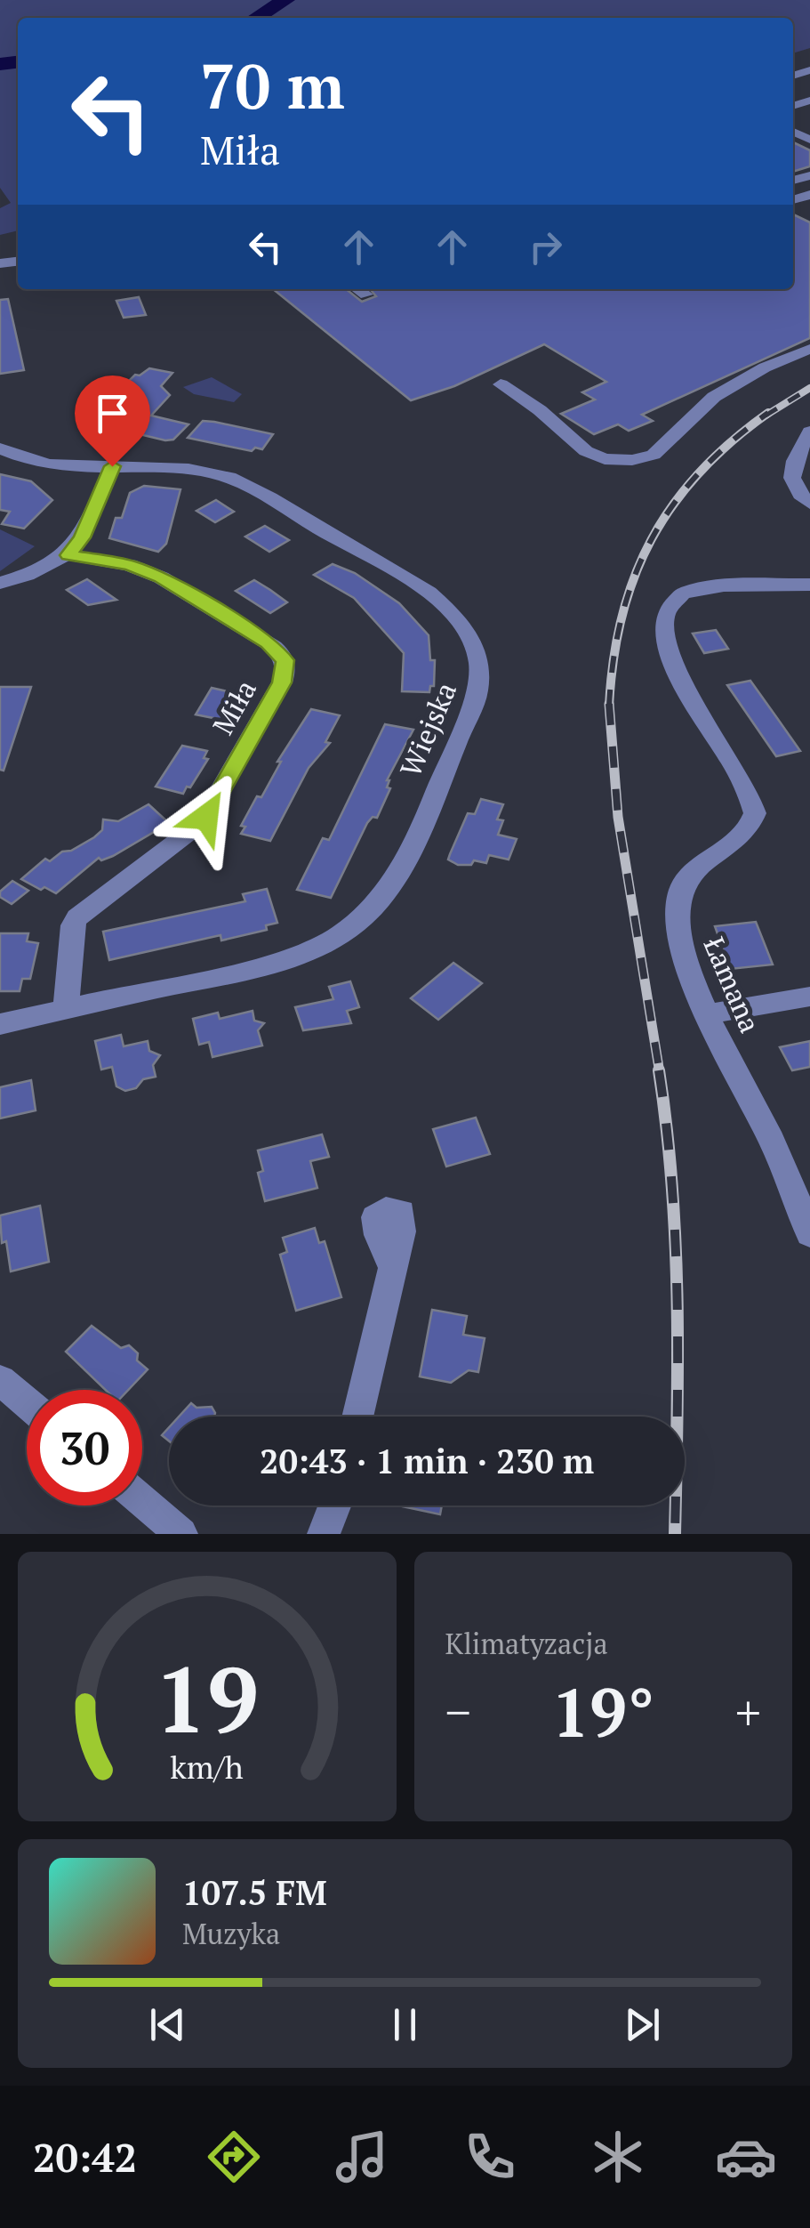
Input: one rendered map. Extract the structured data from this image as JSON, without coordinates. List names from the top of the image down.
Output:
{
  "streets": {
    "street": ["Miła", "Wiejska", "Łamana"]
  },
  "crossings": [
    ["Miła", "Wiejska"]
  ],
  "page": {
    "turn": ["70 m", "Miła"],
    "limit": "30",
    "trip": "20:43 · 1 min · 230 m",
    "tile": "Klimatyzacja",
    "heat": ["−", "19°", "+"],
    "song": ["107.5 FM", "Muzyka"],
    "tabs": "20:42",
    "gauge": ["19", "km/h"]
  }
}
